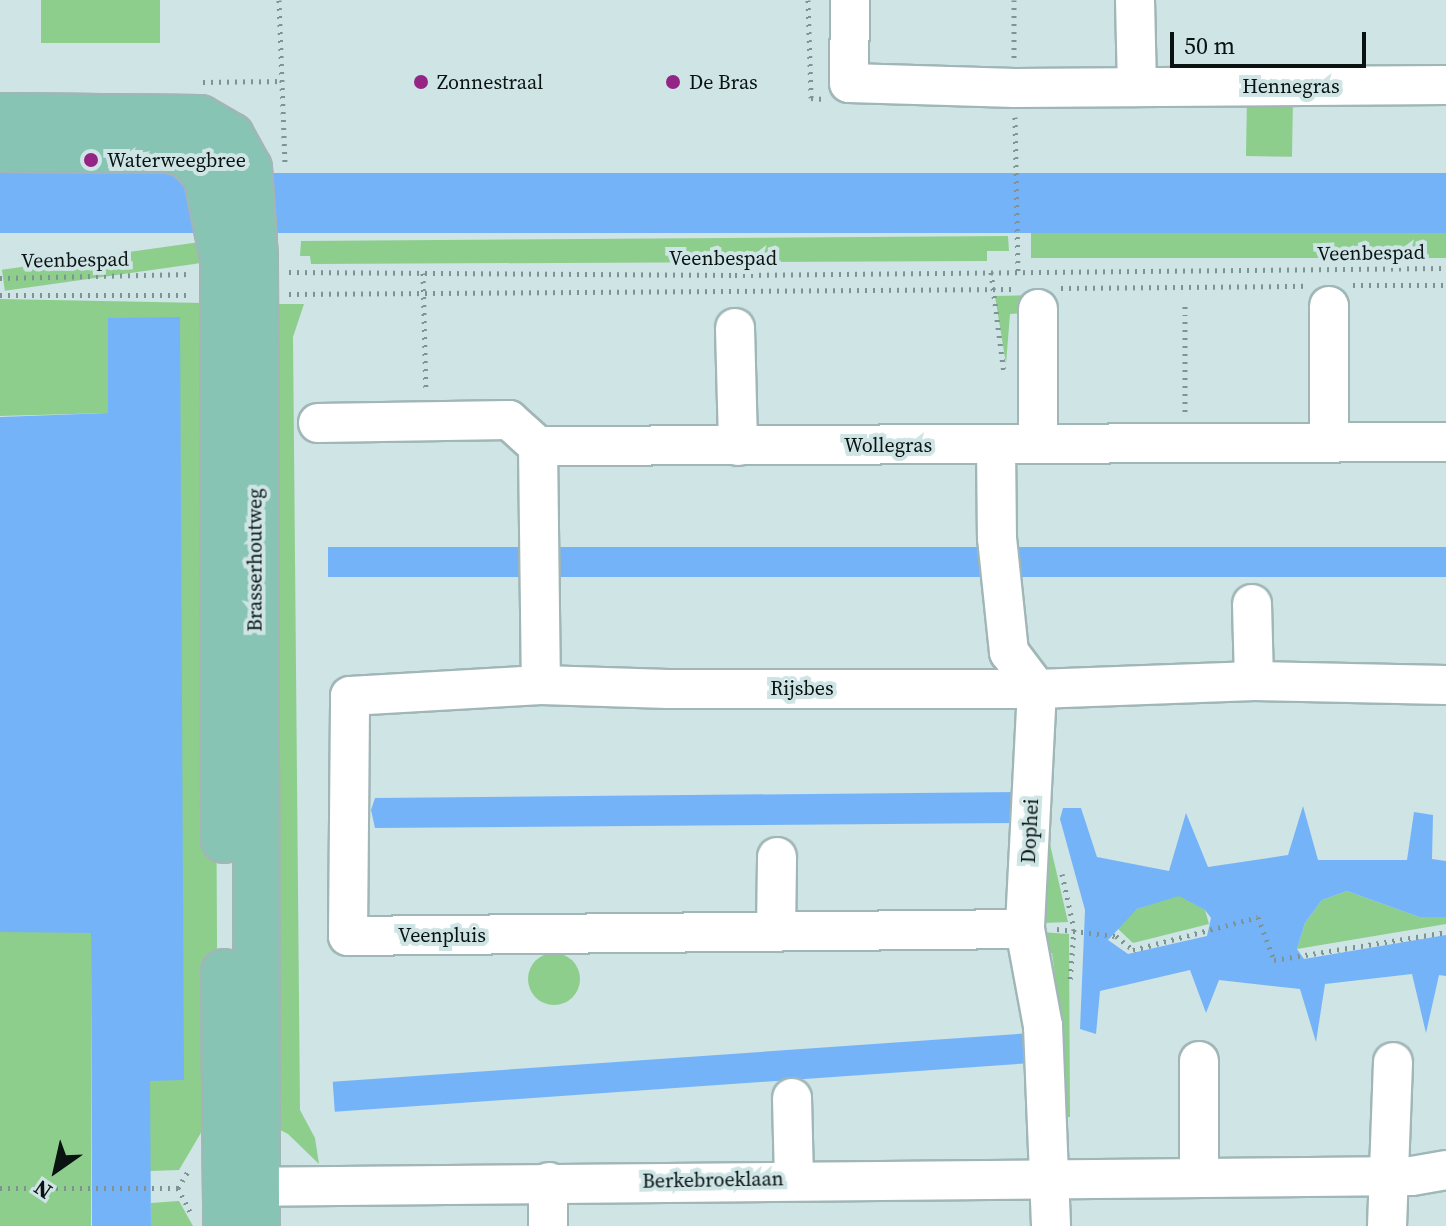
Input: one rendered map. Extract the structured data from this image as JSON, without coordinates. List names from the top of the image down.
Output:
{
  "streets": {
    "main road": ["Brasserhoutweg"],
    "street": [
      "Hennegras",
      "Wollegras",
      "Rijsbes",
      "Dophei",
      "Veenpluis",
      "Berkebroeklaan"
    ],
    "path": ["Veenbespad"]
  },
  "crossings": [
    ["Veenbespad", "Brasserhoutweg"],
    ["Brasserhoutweg", "Berkebroeklaan"],
    ["Rijsbes", "Dophei"],
    ["Rijsbes", "Veenpluis"],
    ["Dophei", "Veenpluis"],
    ["Dophei", "Berkebroeklaan"]
  ],
  "places": ["Zonnestraal", "De Bras", "Waterweegbree"],
  "scale_bar": "50 m",
  "north": "bottom left"
}
